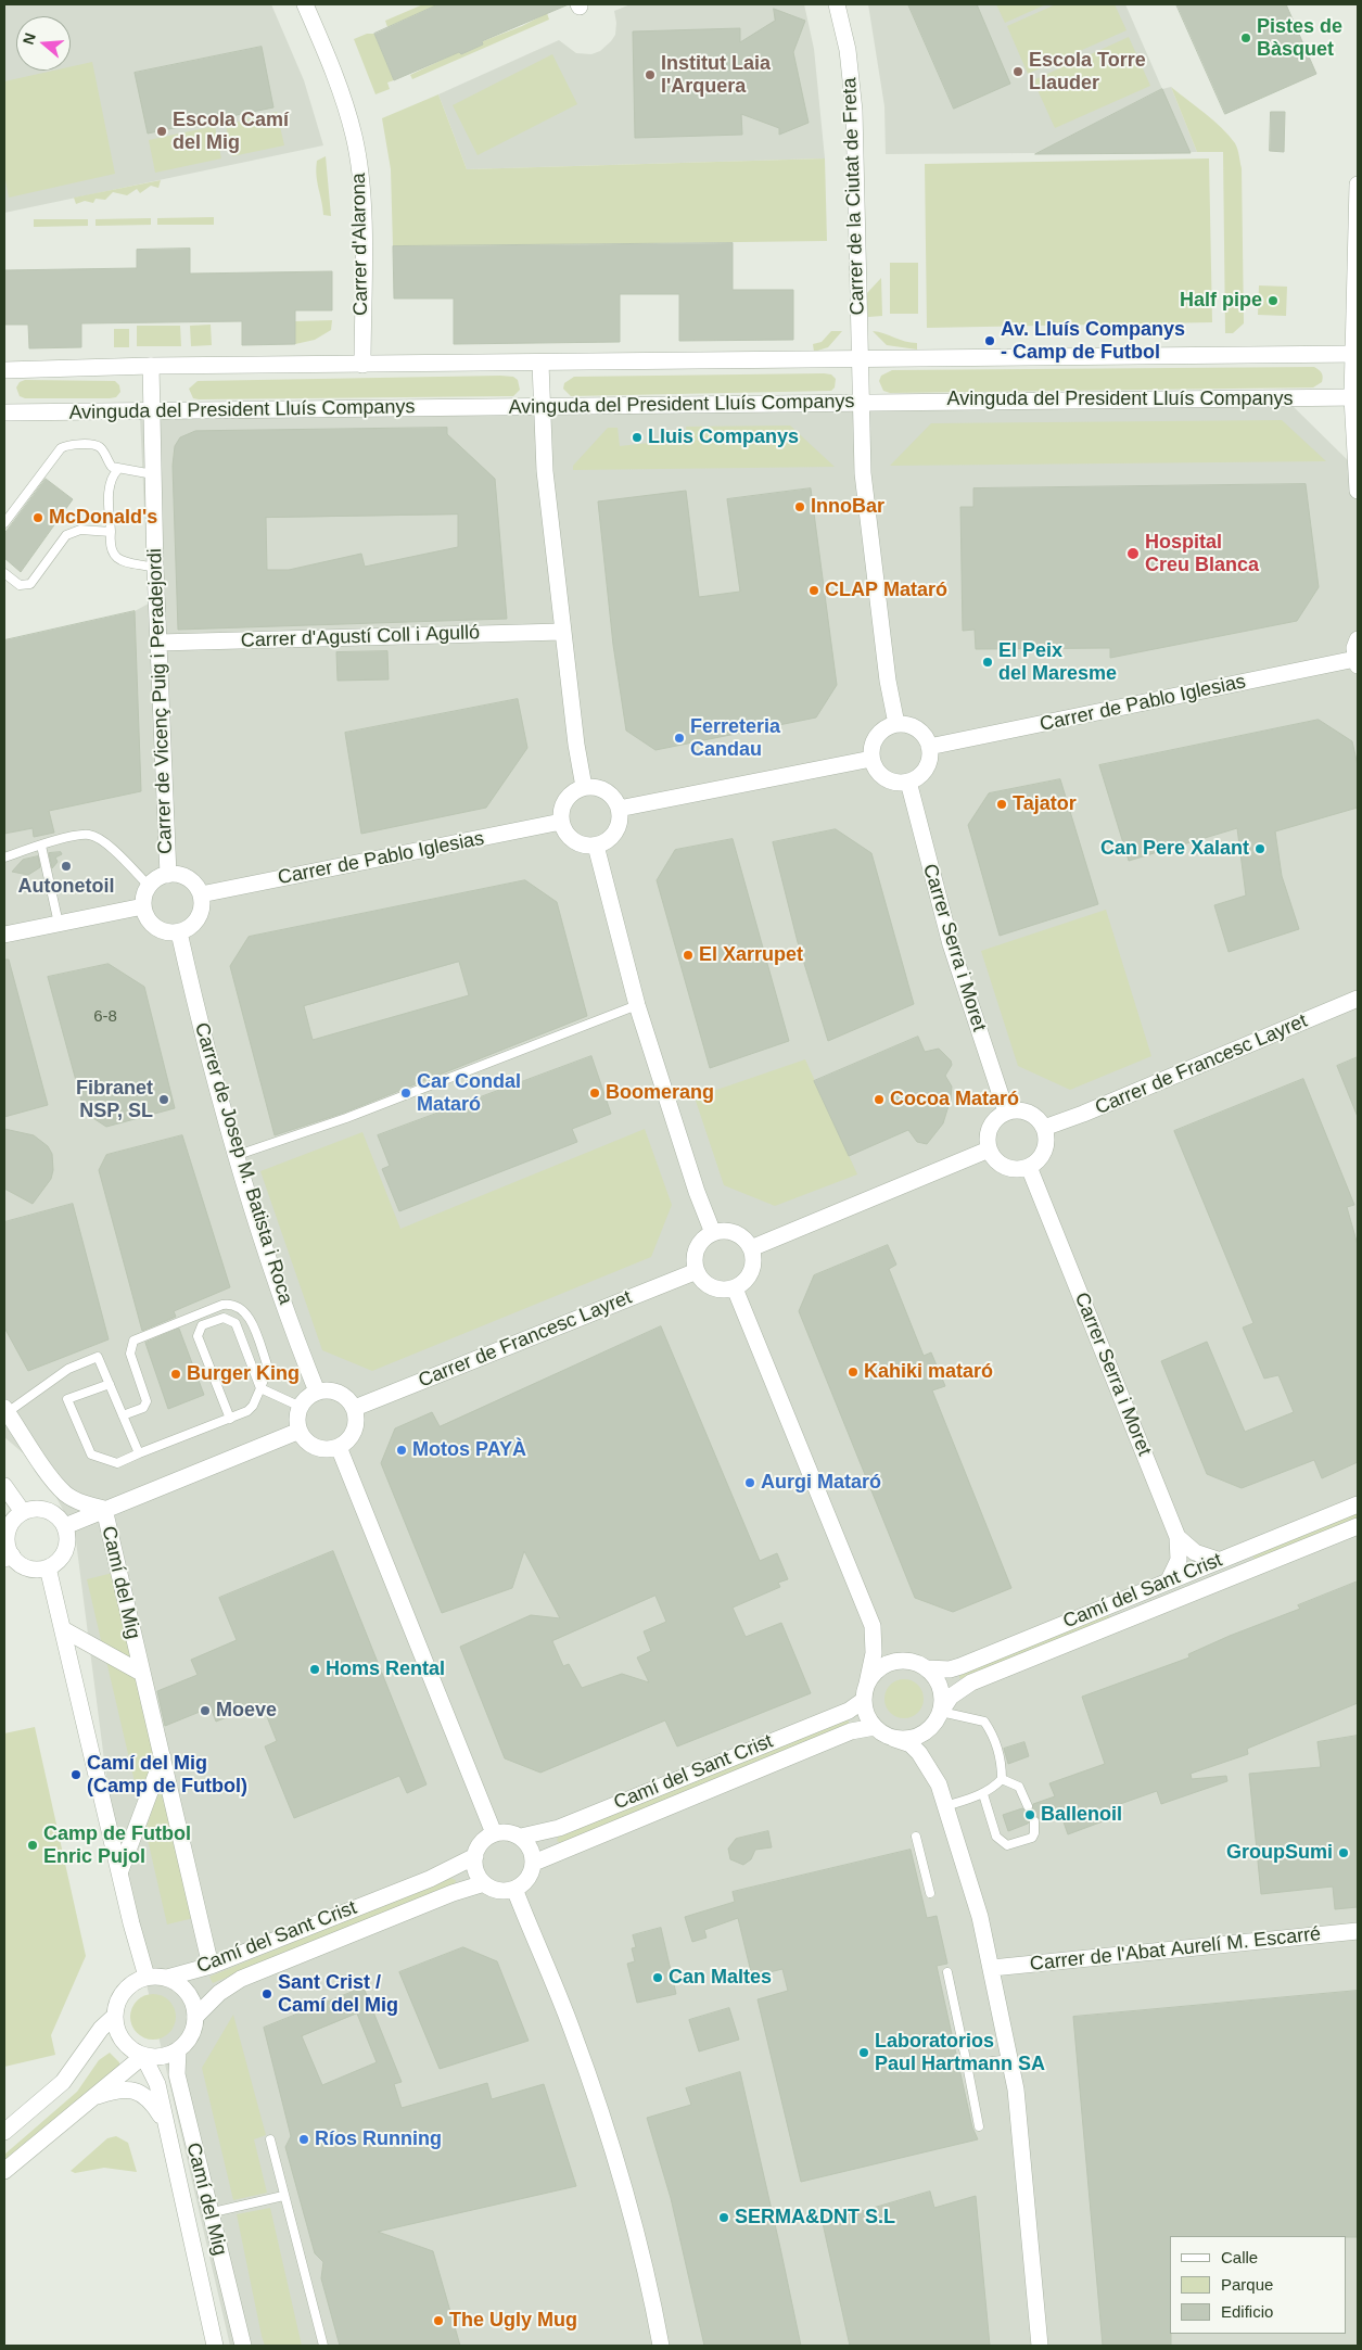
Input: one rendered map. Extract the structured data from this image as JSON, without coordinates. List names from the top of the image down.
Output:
{
  "streets": {
    "street": [
      "Carrer de la Ciutat de Freta",
      "Carrer d'Alarona",
      "Avinguda del President Lluís Companys",
      "Carrer d'Agustí Coll i Agulló",
      "Carrer de Vicenç Puig i Peradejordi",
      "Carrer de Pablo Iglesias",
      "Carrer Serra i Moret",
      "Carrer de Francesc Layret",
      "Carrer de Josep M. Batista i Roca",
      "Camí del Mig",
      "Camí del Sant Crist",
      "Carrer de l'Abat Aurelí M. Escarré"
    ]
  },
  "crossings": [
    ["Avinguda del President Lluís Companys", "Carrer de Vicenç Puig i Peradejordi"],
    ["Carrer d'Agustí Coll i Agulló", "Carrer de Vicenç Puig i Peradejordi"],
    ["Carrer de Vicenç Puig i Peradejordi", "Carrer de Pablo Iglesias"],
    ["Carrer de Vicenç Puig i Peradejordi", "Carrer de Josep M. Batista i Roca"],
    ["Carrer de Pablo Iglesias", "Carrer Serra i Moret"],
    ["Carrer de Pablo Iglesias", "Carrer de Josep M. Batista i Roca"],
    ["Carrer Serra i Moret", "Carrer de Francesc Layret"],
    ["Carrer Serra i Moret", "Camí del Sant Crist"],
    ["Carrer de Francesc Layret", "Carrer de Josep M. Batista i Roca"],
    ["Camí del Mig", "Camí del Sant Crist"]
  ],
  "places": [
    "Pistes de Bàsquet",
    "Escola Torre Llauder",
    "Institut Laia l'Arquera",
    "Escola Camí del Mig",
    "Half pipe",
    "Av. Lluís Companys - Camp de Futbol",
    "Lluis Companys",
    "InnoBar",
    "McDonald's",
    "Hospital Creu Blanca",
    "CLAP Mataró",
    "El Peix del Maresme",
    "Ferreteria Candau",
    "Tajator",
    "Can Pere Xalant",
    "Autonetoil",
    "El Xarrupet",
    "Car Condal Mataró",
    "Boomerang",
    "Fibranet NSP, SL",
    "Cocoa Mataró",
    "Kahiki mataró",
    "Burger King",
    "Motos PAYÀ",
    "Aurgi Mataró",
    "Homs Rental",
    "Moeve",
    "Camí del Mig (Camp de Futbol)",
    "Ballenoil",
    "Camp de Futbol Enric Pujol",
    "GroupSumi",
    "Can Maltes",
    "Sant Crist / Camí del Mig",
    "Laboratorios Paul Hartmann SA",
    "Ríos Running",
    "SERMA&DNT S.L",
    "The Ugly Mug"
  ],
  "house_numbers": ["6-8"],
  "legend": ["Calle", "Parque", "Edificio"],
  "north": "left"
}
